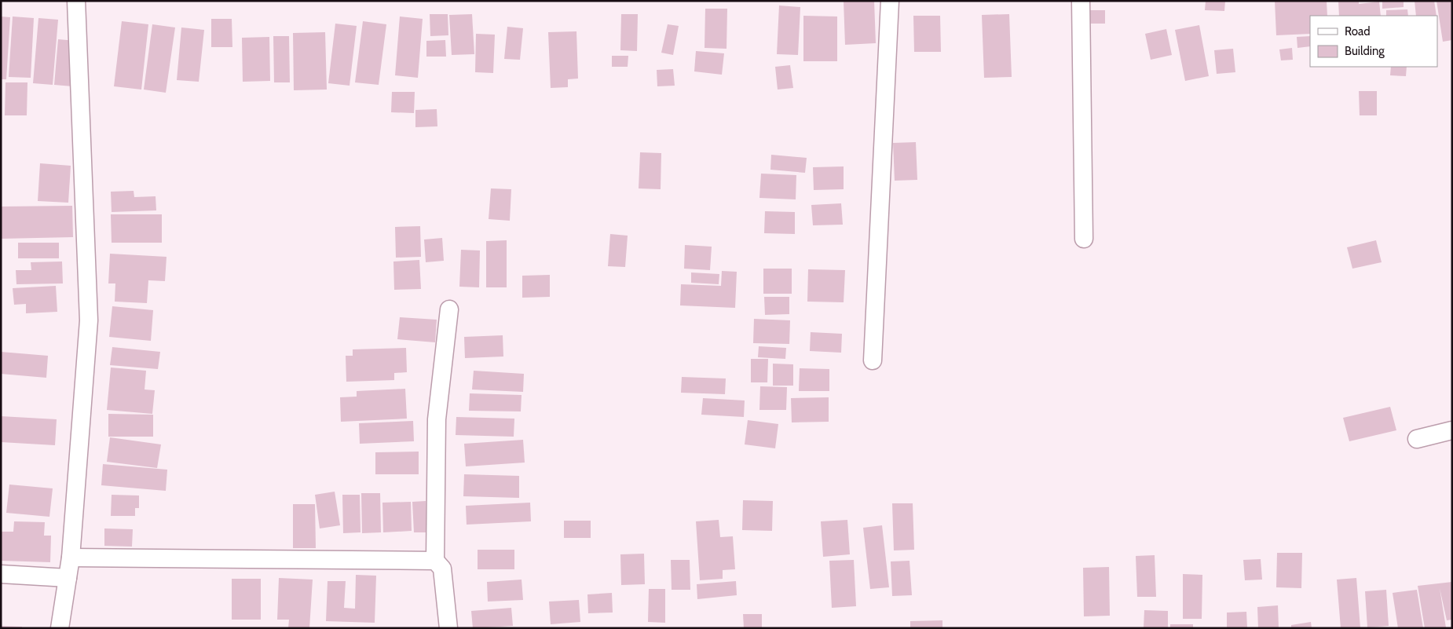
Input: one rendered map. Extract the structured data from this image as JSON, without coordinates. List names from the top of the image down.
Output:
{
  "legend": ["Road", "Building"]
}
